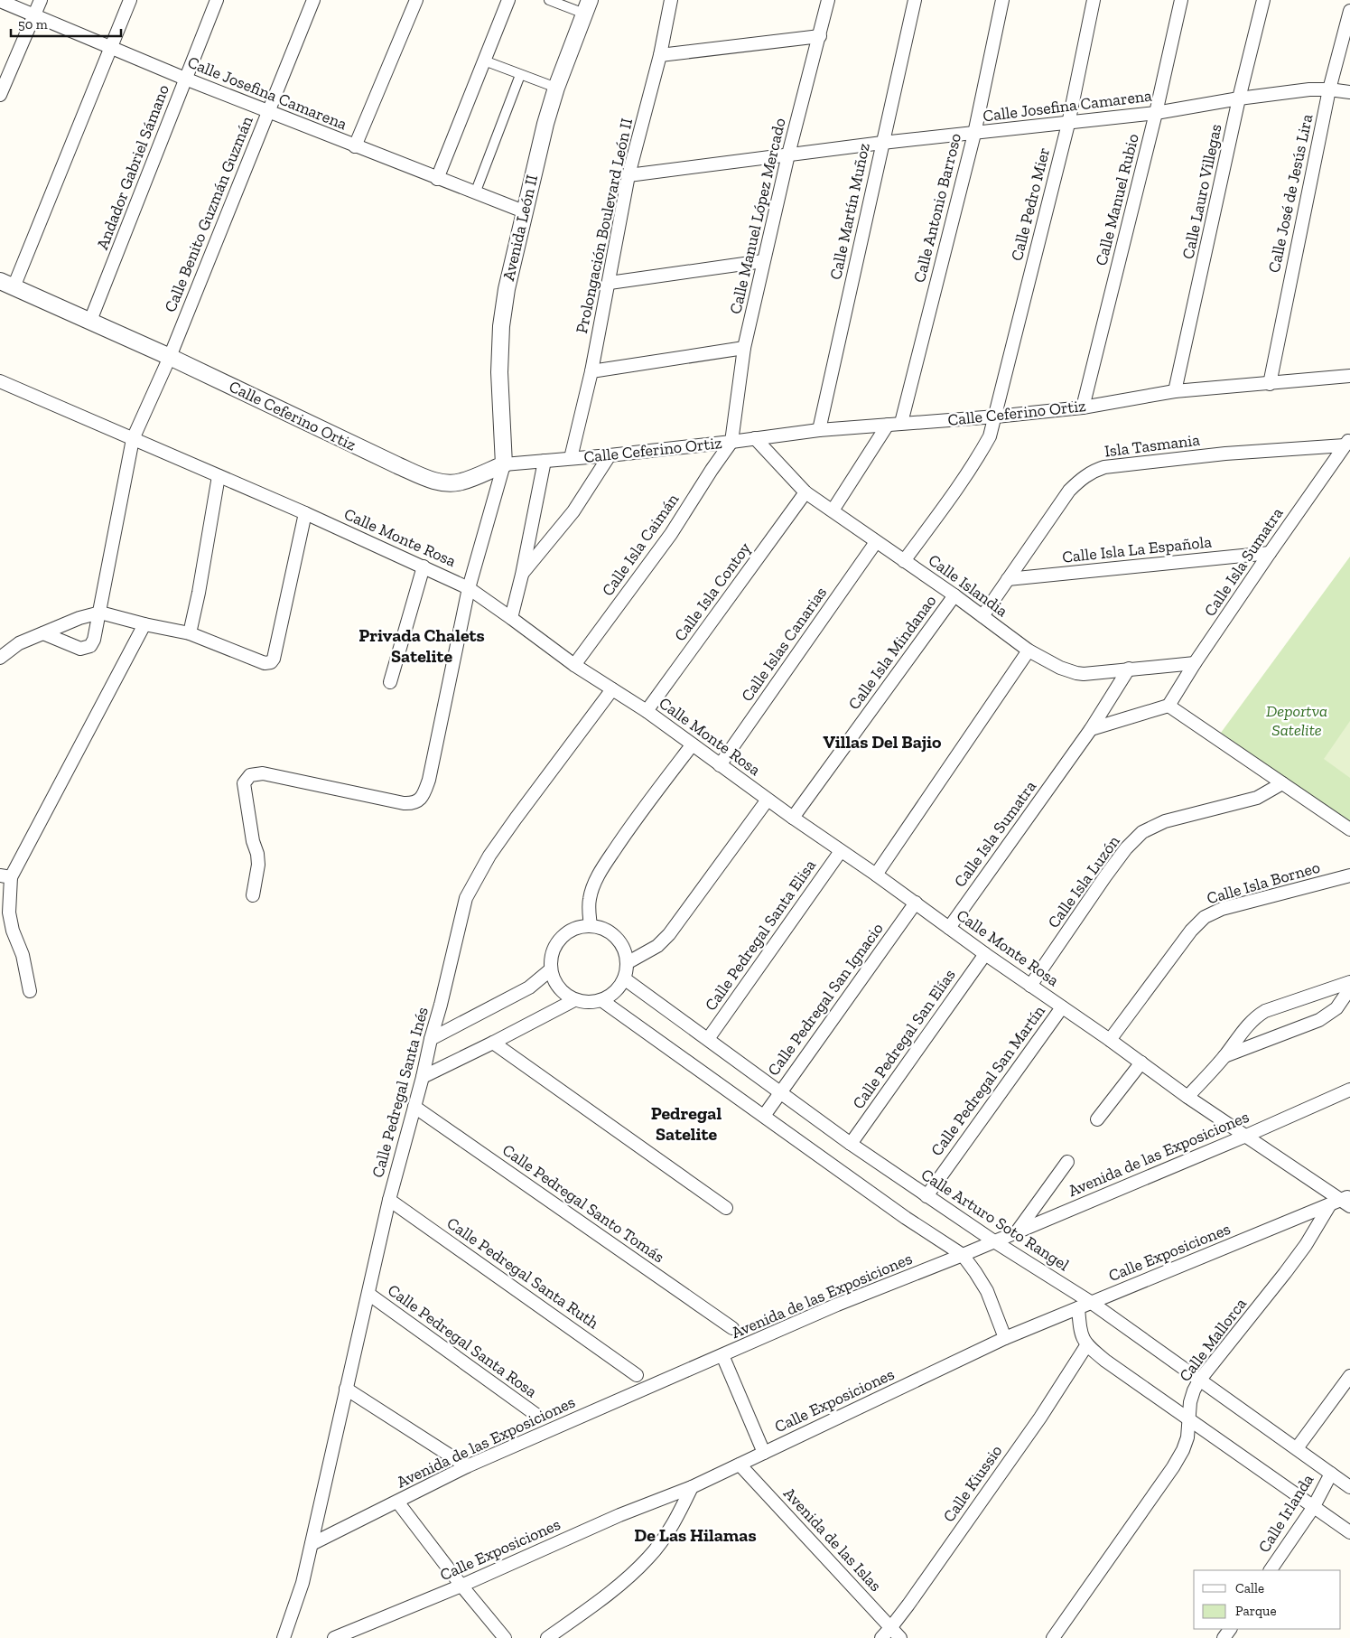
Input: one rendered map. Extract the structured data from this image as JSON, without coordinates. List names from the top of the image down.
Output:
{
  "streets": {
    "street": [
      "Calle Josefina Camarena",
      "Andador Gabriel Sámano",
      "Calle Lauro Villegas",
      "Calle José de Jesús Lira",
      "Calle Manuel Rubio",
      "Calle Pedro Mier",
      "Calle Antonio Barroso",
      "Calle Martín Muñoz",
      "Calle Benito Guzmán Guzmán",
      "Calle Manuel López Mercado",
      "Prolongación Boulevard León II",
      "Avenida León II",
      "Calle Ceferino Ortiz",
      "Isla Tasmania",
      "Calle Monte Rosa",
      "Calle Isla Caimán",
      "Calle Isla La Española",
      "Calle Isla Sumatra",
      "Calle Islandia",
      "Calle Isla Contoy",
      "Calle Islas Canarias",
      "Calle Isla Mindanao",
      "Calle Isla Luzón",
      "Calle Isla Borneo",
      "Calle Pedregal Santa Elisa",
      "Calle Pedregal San Ignacio",
      "Calle Pedregal San Elías",
      "Calle Pedregal San Martín",
      "Calle Pedregal Santa Inés",
      "Avenida de las Exposiciones",
      "Calle Pedregal Santo Tomás",
      "Calle Arturo Soto Rangel",
      "Calle Exposiciones",
      "Calle Pedregal Santa Ruth",
      "Calle Mallorca",
      "Calle Pedregal Santa Rosa",
      "Calle Kiussio",
      "Calle Irlanda",
      "Avenida de las Islas"
    ]
  },
  "crossings": [
    ["Calle Josefina Camarena", "Andador Gabriel Sámano"],
    ["Calle Josefina Camarena", "Calle Lauro Villegas"],
    ["Calle Josefina Camarena", "Calle José de Jesús Lira"],
    ["Calle Josefina Camarena", "Calle Manuel Rubio"],
    ["Calle Josefina Camarena", "Calle Pedro Mier"],
    ["Calle Josefina Camarena", "Calle Antonio Barroso"],
    ["Calle Josefina Camarena", "Calle Martín Muñoz"],
    ["Calle Josefina Camarena", "Calle Benito Guzmán Guzmán"],
    ["Calle Josefina Camarena", "Calle Manuel López Mercado"],
    ["Calle Josefina Camarena", "Prolongación Boulevard León II"],
    ["Calle Josefina Camarena", "Avenida León II"],
    ["Andador Gabriel Sámano", "Calle Ceferino Ortiz"],
    ["Calle Lauro Villegas", "Calle Ceferino Ortiz"],
    ["Calle José de Jesús Lira", "Calle Ceferino Ortiz"],
    ["Calle Manuel Rubio", "Calle Ceferino Ortiz"],
    ["Calle Pedro Mier", "Calle Ceferino Ortiz"],
    ["Calle Antonio Barroso", "Calle Ceferino Ortiz"],
    ["Calle Martín Muñoz", "Calle Ceferino Ortiz"],
    ["Calle Benito Guzmán Guzmán", "Calle Ceferino Ortiz"],
    ["Calle Benito Guzmán Guzmán", "Calle Monte Rosa"],
    ["Calle Manuel López Mercado", "Calle Ceferino Ortiz"],
    ["Calle Manuel López Mercado", "Calle Isla Caimán"],
    ["Prolongación Boulevard León II", "Calle Ceferino Ortiz"],
    ["Avenida León II", "Calle Ceferino Ortiz"],
    ["Calle Ceferino Ortiz", "Calle Isla Caimán"],
    ["Calle Ceferino Ortiz", "Calle Islandia"],
    ["Isla Tasmania", "Calle Isla La Española"],
    ["Isla Tasmania", "Calle Isla Sumatra"],
    ["Isla Tasmania", "Calle Islandia"],
    ["Calle Monte Rosa", "Calle Isla Caimán"],
    ["Calle Monte Rosa", "Calle Isla Sumatra"],
    ["Calle Monte Rosa", "Calle Isla Contoy"],
    ["Calle Monte Rosa", "Calle Islas Canarias"],
    ["Calle Monte Rosa", "Calle Isla Mindanao"],
    ["Calle Monte Rosa", "Calle Isla Luzón"],
    ["Calle Monte Rosa", "Calle Isla Borneo"],
    ["Calle Monte Rosa", "Calle Pedregal Santa Elisa"],
    ["Calle Monte Rosa", "Calle Pedregal San Ignacio"],
    ["Calle Monte Rosa", "Calle Pedregal San Elías"],
    ["Calle Monte Rosa", "Calle Pedregal San Martín"],
    ["Calle Monte Rosa", "Calle Pedregal Santa Inés"],
    ["Calle Monte Rosa", "Avenida de las Exposiciones"],
    ["Calle Monte Rosa", "Calle Exposiciones"],
    ["Calle Monte Rosa", "Calle Mallorca"],
    ["Calle Isla La Española", "Calle Isla Sumatra"],
    ["Calle Isla Sumatra", "Calle Islandia"],
    ["Calle Islandia", "Calle Isla Contoy"],
    ["Calle Islandia", "Calle Islas Canarias"],
    ["Calle Islandia", "Calle Isla Mindanao"],
    ["Calle Pedregal Santa Elisa", "Calle Arturo Soto Rangel"],
    ["Calle Pedregal San Ignacio", "Calle Arturo Soto Rangel"],
    ["Calle Pedregal San Elías", "Calle Arturo Soto Rangel"],
    ["Calle Pedregal San Martín", "Calle Arturo Soto Rangel"],
    ["Calle Pedregal Santa Inés", "Avenida de las Exposiciones"],
    ["Calle Pedregal Santa Inés", "Calle Pedregal Santo Tomás"],
    ["Calle Pedregal Santa Inés", "Calle Pedregal Santa Ruth"],
    ["Calle Pedregal Santa Inés", "Calle Pedregal Santa Rosa"],
    ["Avenida de las Exposiciones", "Calle Arturo Soto Rangel"],
    ["Calle Arturo Soto Rangel", "Calle Exposiciones"],
    ["Calle Arturo Soto Rangel", "Calle Mallorca"],
    ["Calle Arturo Soto Rangel", "Calle Irlanda"],
    ["Calle Exposiciones", "Calle Mallorca"],
    ["Calle Exposiciones", "Avenida de las Islas"],
    ["Calle Kiussio", "Avenida de las Islas"]
  ],
  "districts": [
    "Privada Chalets Satelite",
    "Villas Del Bajio",
    "Pedregal Satelite",
    "De Las Hilamas"
  ],
  "parks": ["Deportva Satelite"],
  "legend": ["Calle", "Parque"],
  "scale_bar": "50 m"
}
